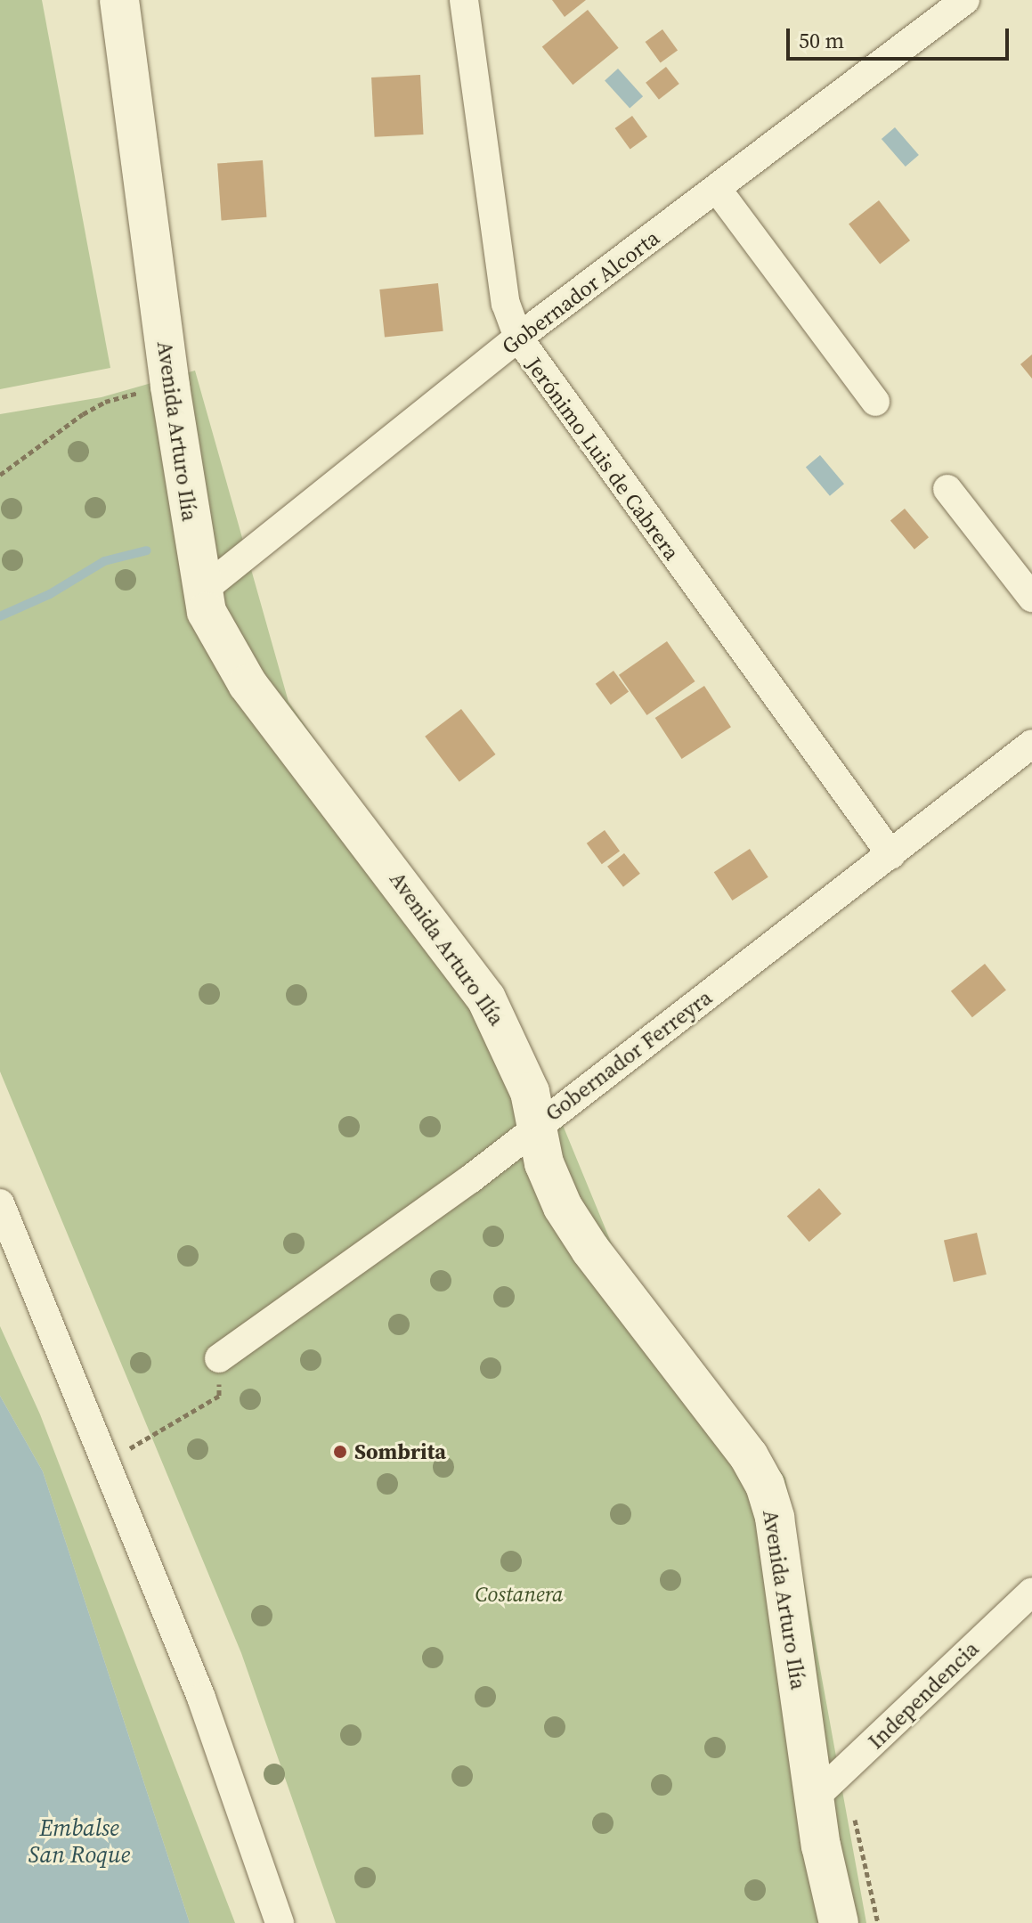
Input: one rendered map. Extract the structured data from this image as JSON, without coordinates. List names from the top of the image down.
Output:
{
  "streets": {
    "main road": ["Avenida Arturo Ilía"],
    "street": [
      "Gobernador Alcorta",
      "Jerónimo Luis de Cabrera",
      "Gobernador Ferreyra",
      "Independencia"
    ]
  },
  "crossings": [
    ["Gobernador Alcorta", "Avenida Arturo Ilía"],
    ["Gobernador Alcorta", "Jerónimo Luis de Cabrera"],
    ["Avenida Arturo Ilía", "Gobernador Ferreyra"],
    ["Avenida Arturo Ilía", "Independencia"],
    ["Jerónimo Luis de Cabrera", "Gobernador Ferreyra"]
  ],
  "water": ["Embalse San Roque"],
  "parks": ["Costanera"],
  "places": ["Sombrita"],
  "scale_bar": "50 m"
}
